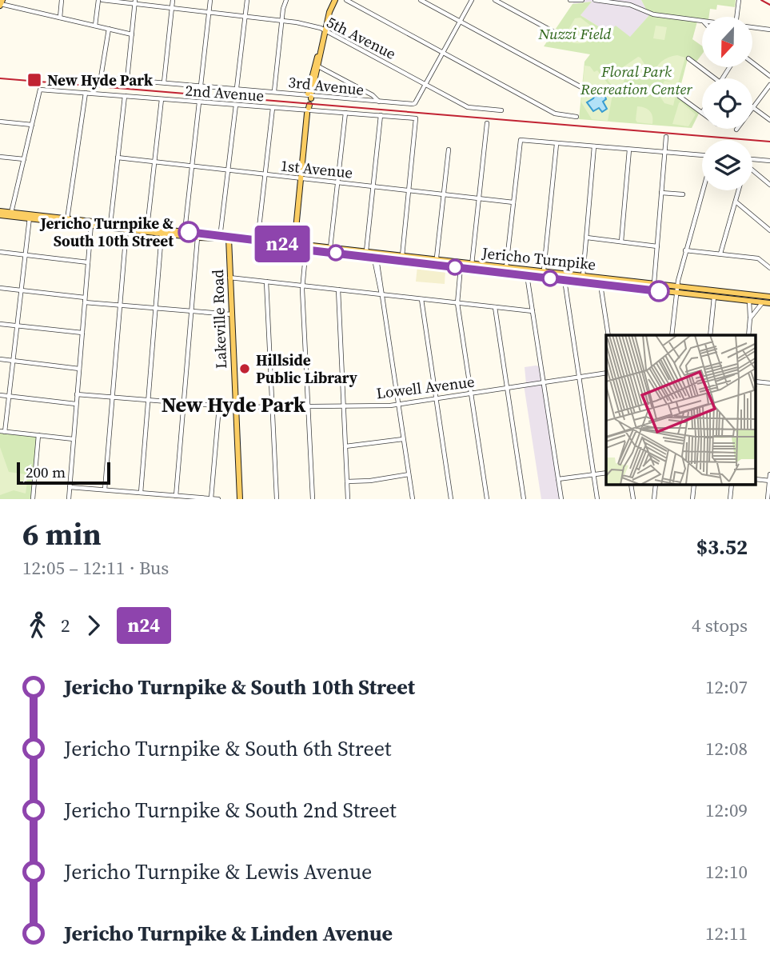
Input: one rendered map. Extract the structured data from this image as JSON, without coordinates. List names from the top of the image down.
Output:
{
  "streets": {
    "main road": ["Jericho Turnpike", "Lakeville Road"],
    "street": [
      "5th Avenue",
      "3rd Avenue",
      "2nd Avenue",
      "1st Avenue",
      "Lowell Avenue"
    ]
  },
  "crossings": [
    ["5th Avenue", "3rd Avenue"],
    ["2nd Avenue", "1st Avenue"],
    ["Jericho Turnpike", "Lakeville Road"],
    ["Lakeville Road", "Lowell Avenue"]
  ],
  "districts": ["New Hyde Park"],
  "parks": ["Nuzzi Field", "Floral Park Recreation Center"],
  "places": {
    "transit": ["New Hyde Park"],
    "other": ["Jericho Turnpike & South 10th Street", "Hillside Public Library"]
  },
  "lines": ["bus line n24"],
  "scale_bar": "200 m",
  "north": "bottom",
  "page": {
    "on_map": "n24",
    "scale": "200 m",
    "heading": ["6 min", "12:05 – 12:11 · Bus", "$3.52"],
    "legs": ["2", "n24", "4 stops"],
    "list": [
      {
        "name": "Jericho Turnpike & South 10th Street",
        "value": "12:07"
      },
      {
        "name": "Jericho Turnpike & South 6th Street",
        "value": "12:08"
      },
      {
        "name": "Jericho Turnpike & South 2nd Street",
        "value": "12:09"
      },
      {
        "name": "Jericho Turnpike & Lewis Avenue",
        "value": "12:10"
      },
      {
        "name": "Jericho Turnpike & Linden Avenue",
        "value": "12:11"
      }
    ]
  }
}
